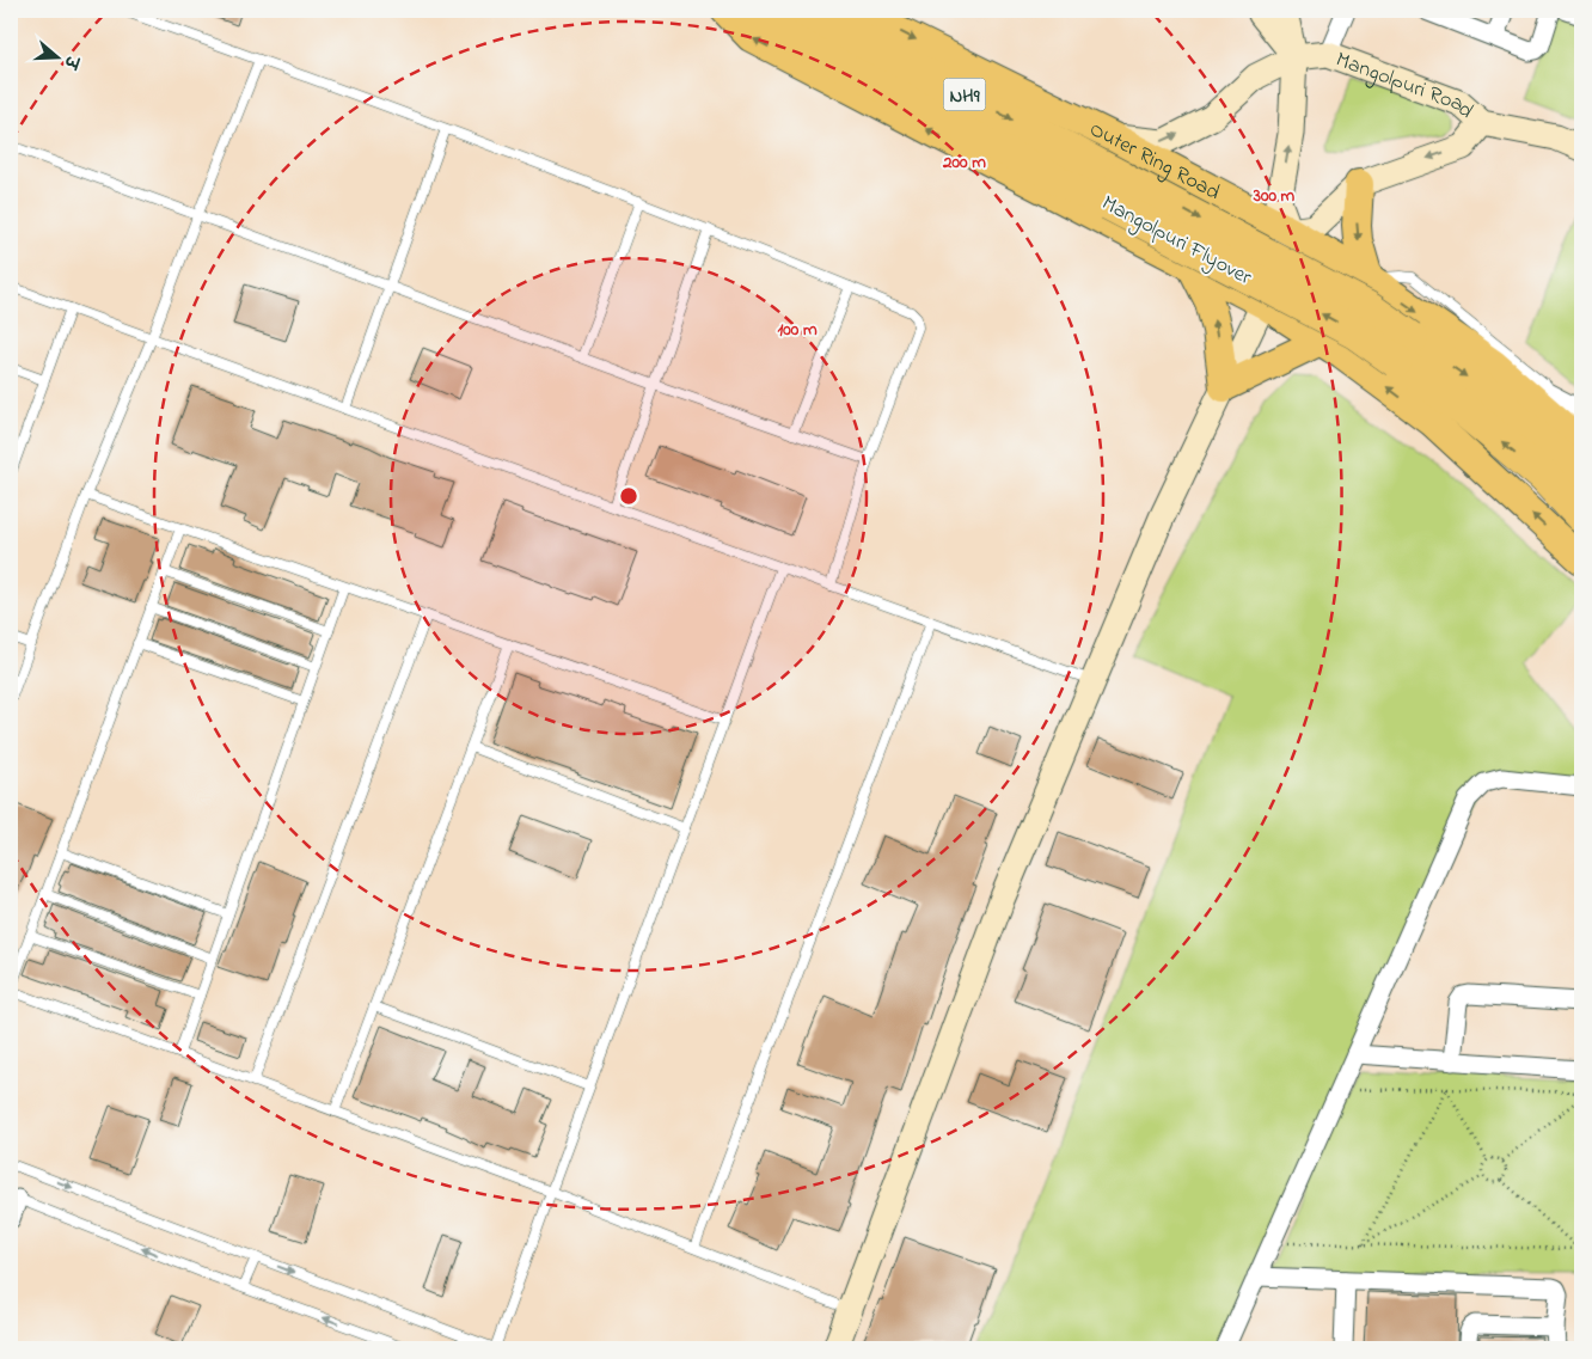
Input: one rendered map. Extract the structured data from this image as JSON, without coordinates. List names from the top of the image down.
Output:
{
  "streets": {
    "highway": ["NH9", "Mangolpuri Flyover"],
    "main road": ["Outer Ring Road"],
    "street": ["Mangolpuri Road"]
  },
  "crossings": [
    ["Mangolpuri Road", "Outer Ring Road"]
  ],
  "north": "right",
  "rings": ["200 m", "300 m", "100 m"]
}
